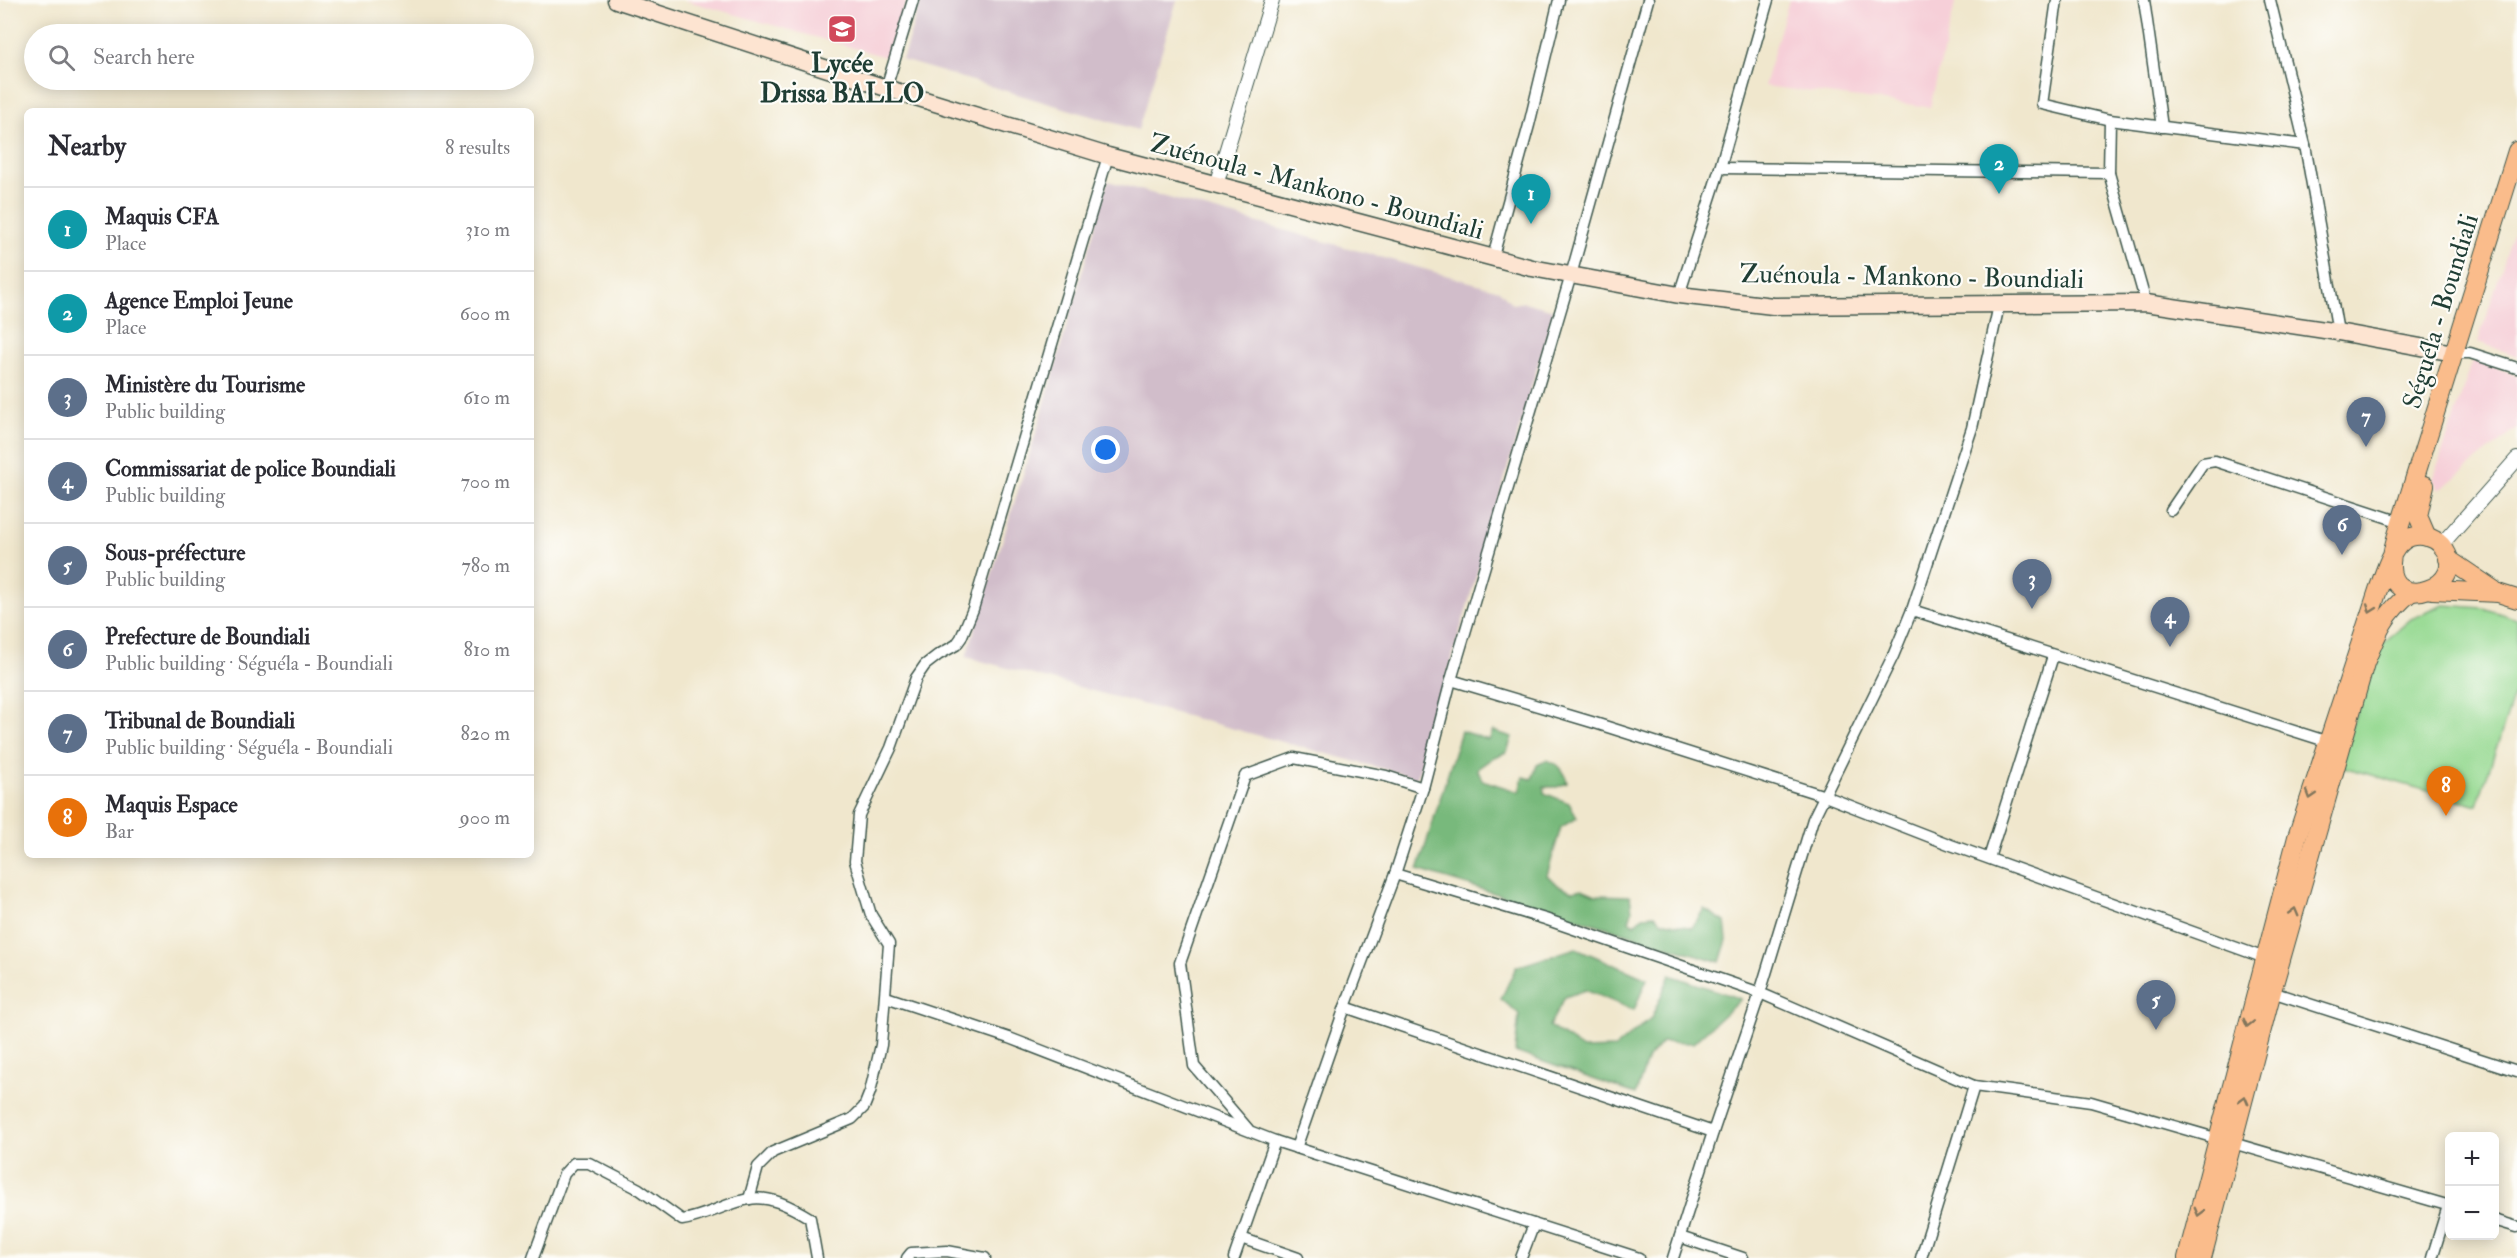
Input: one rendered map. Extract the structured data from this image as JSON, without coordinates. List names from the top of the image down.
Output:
{
  "streets": {
    "main road": ["Zuénoula - Mankono - Boundiali", "Séguéla - Boundiali"]
  },
  "crossings": [
    ["Zuénoula - Mankono - Boundiali", "Séguéla - Boundiali"]
  ],
  "places": {
    "school or university": ["Lycée Drissa BALLO"]
  },
  "page": {
    "search": "Search here",
    "heading": ["Nearby", "8 results"],
    "pins": [
      "2",
      "1",
      "7",
      "6",
      "3",
      "4",
      "8",
      "5"
    ],
    "list": [
      {
        "mark": "1",
        "name": "Maquis CFA",
        "note": "Place",
        "value": "310 m"
      },
      {
        "mark": "2",
        "name": "Agence Emploi Jeune",
        "note": "Place",
        "value": "600 m"
      },
      {
        "mark": "3",
        "name": "Ministère du Tourisme",
        "note": "Public building",
        "value": "610 m"
      },
      {
        "mark": "4",
        "name": "Commissariat de police Boundiali",
        "note": "Public building",
        "value": "700 m"
      },
      {
        "mark": "5",
        "name": "Sous-préfecture",
        "note": "Public building",
        "value": "780 m"
      },
      {
        "mark": "6",
        "name": "Prefecture de Boundiali",
        "note": "Public building · Séguéla - Boundiali",
        "value": "810 m"
      },
      {
        "mark": "7",
        "name": "Tribunal de Boundiali",
        "note": "Public building · Séguéla - Boundiali",
        "value": "820 m"
      },
      {
        "mark": "8",
        "name": "Maquis Espace",
        "note": "Bar",
        "value": "900 m"
      }
    ],
    "map_buttons": ["+", "−"]
  }
}
